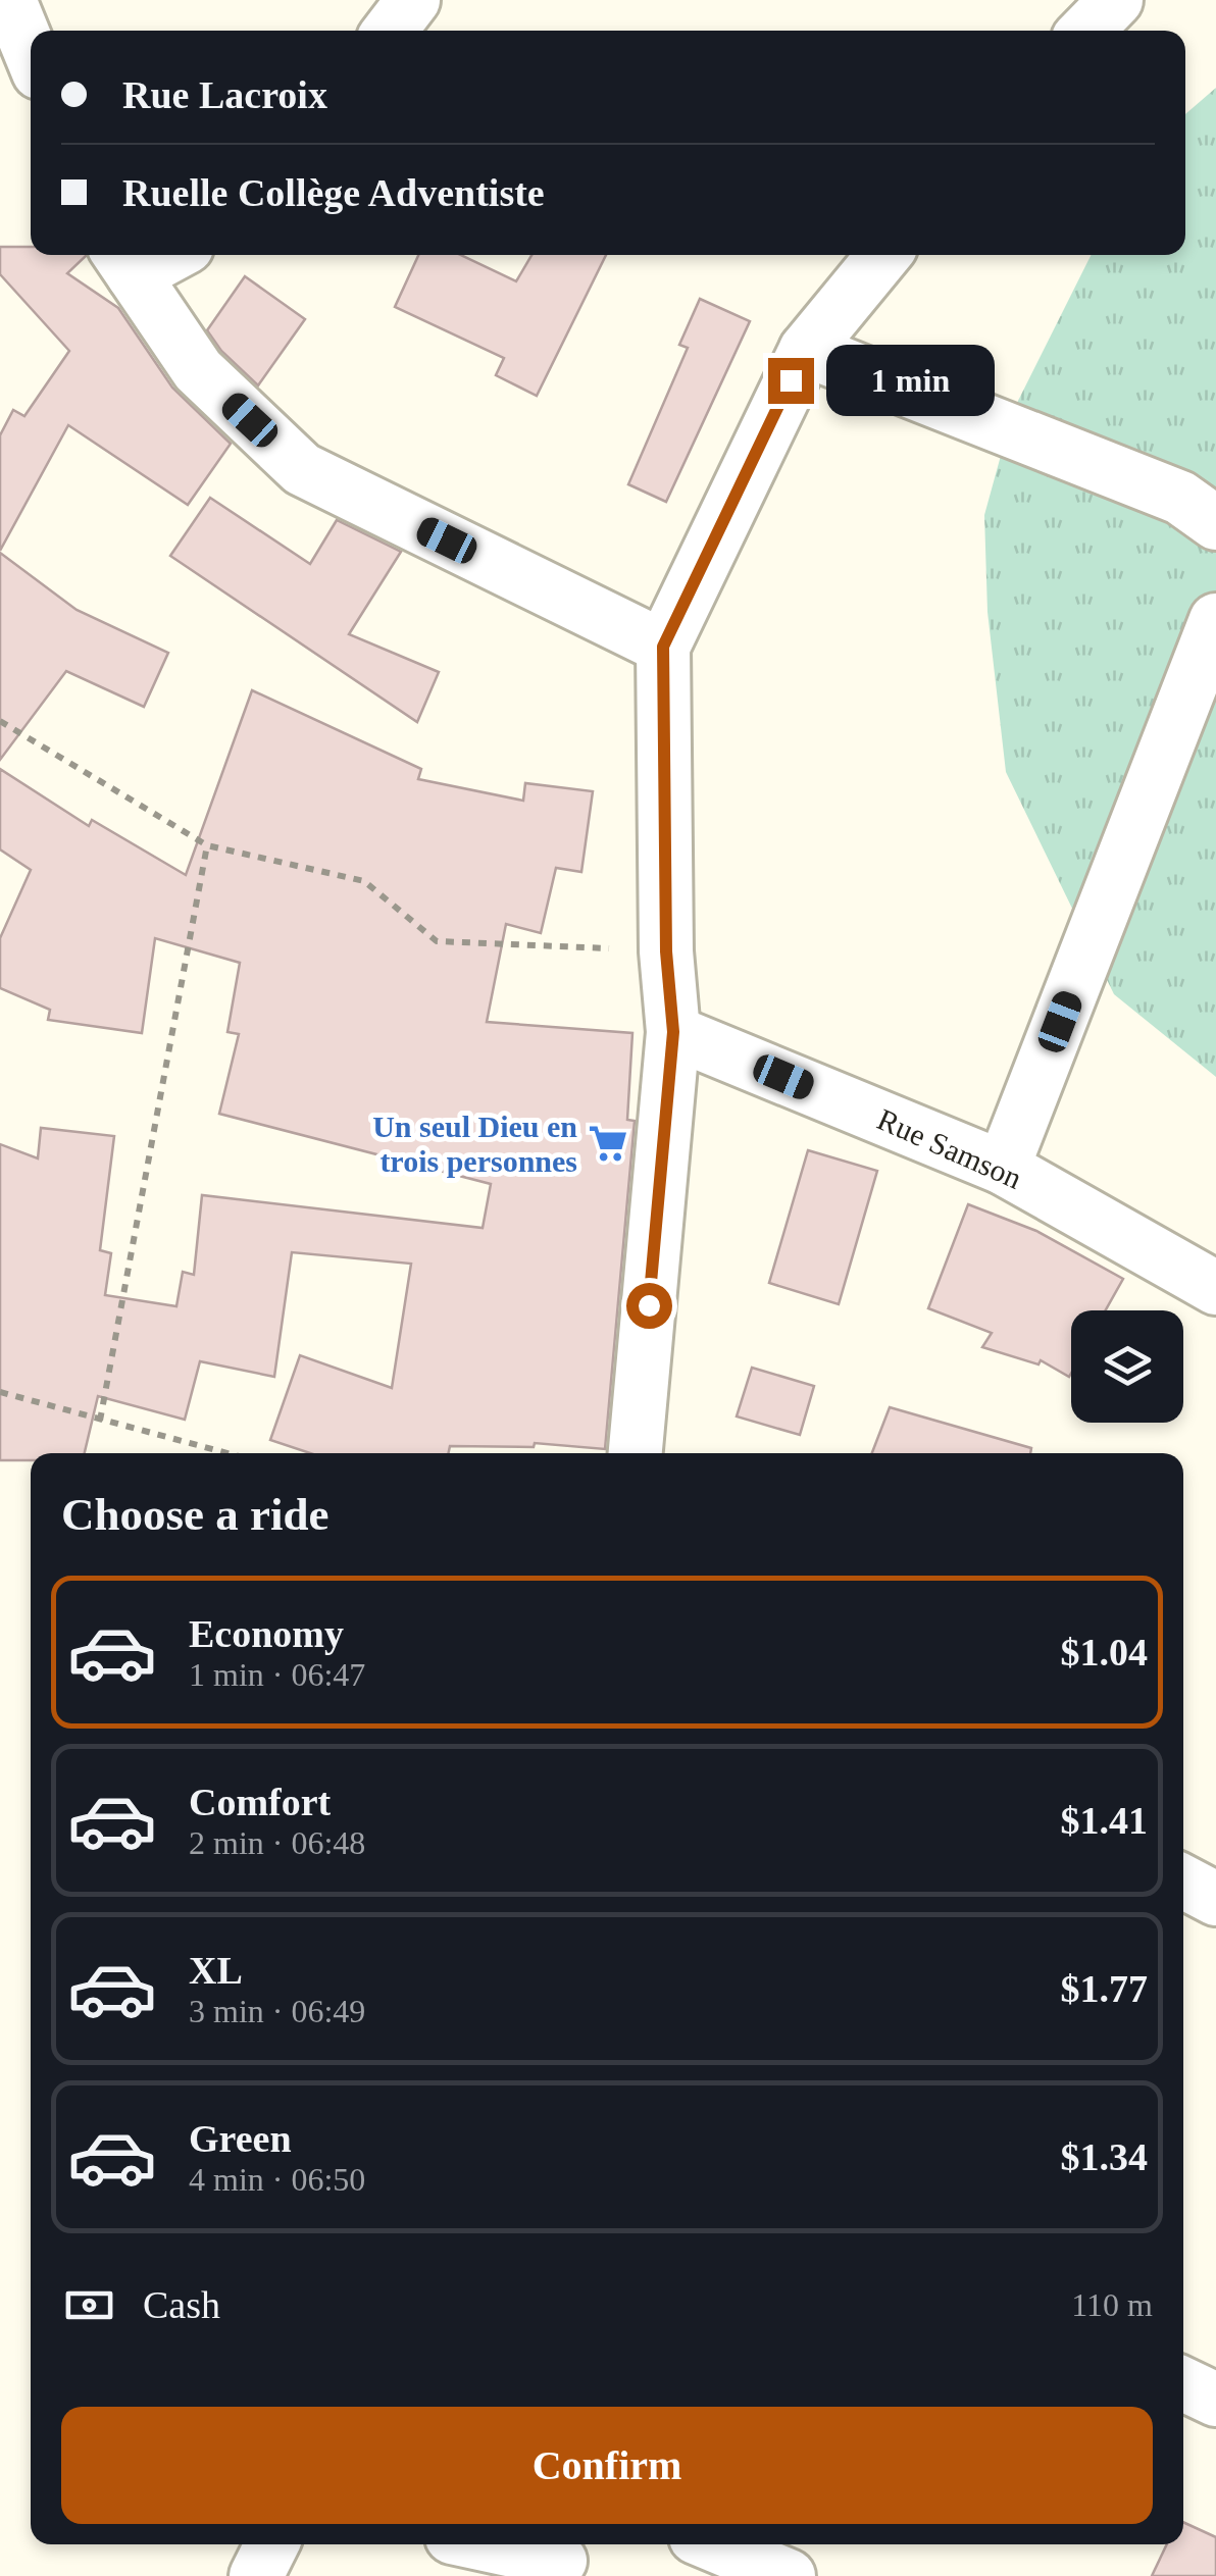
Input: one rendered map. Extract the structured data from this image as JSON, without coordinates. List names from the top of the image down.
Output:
{
  "streets": {
    "street": ["Rue Samson"]
  },
  "places": {
    "supermarket": ["Un seul Dieu en trois personnes"]
  },
  "page": {
    "banner": ["Rue Lacroix", "Ruelle Collège Adventiste"],
    "bubble": "1 min",
    "heading": "Choose a ride",
    "list": [
      {
        "name": "Economy",
        "note": "1 min · 06:47",
        "value": "$1.04"
      },
      {
        "name": "Comfort",
        "note": "2 min · 06:48",
        "value": "$1.41"
      },
      {
        "name": "XL",
        "note": "3 min · 06:49",
        "value": "$1.77"
      },
      {
        "name": "Green",
        "note": "4 min · 06:50",
        "value": "$1.34"
      }
    ],
    "pay": ["Cash", "110 m"],
    "buttons": "Confirm"
  }
}
